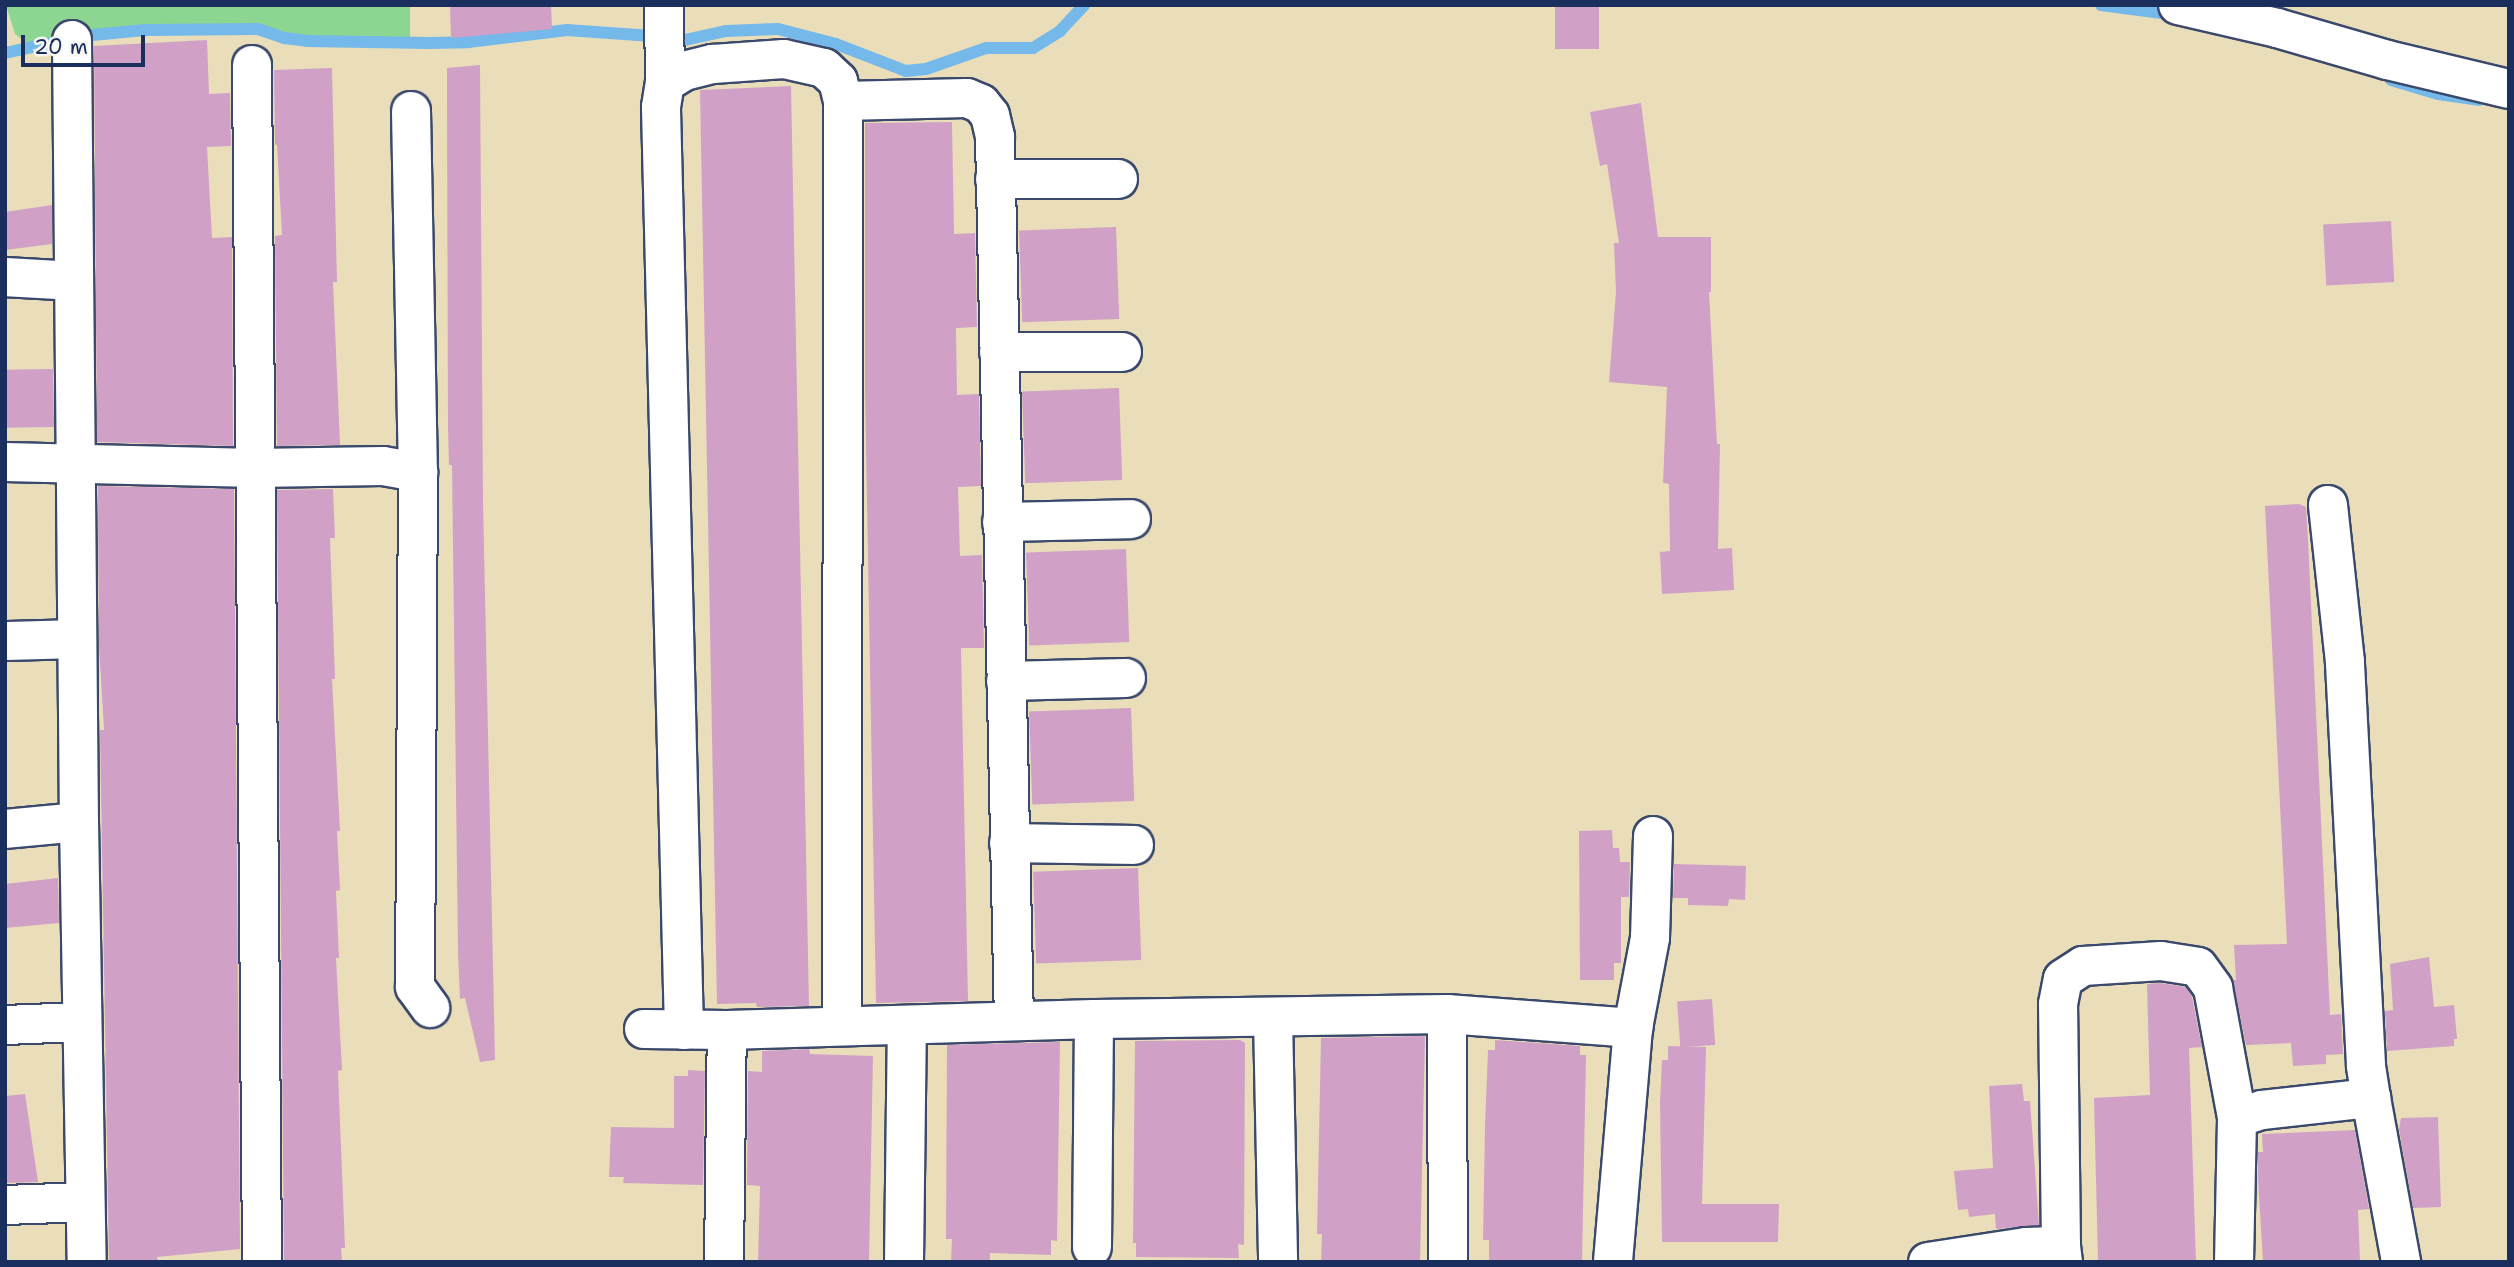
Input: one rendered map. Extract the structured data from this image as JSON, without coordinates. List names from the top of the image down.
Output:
{
  "scale_bar": "20 m"
}
